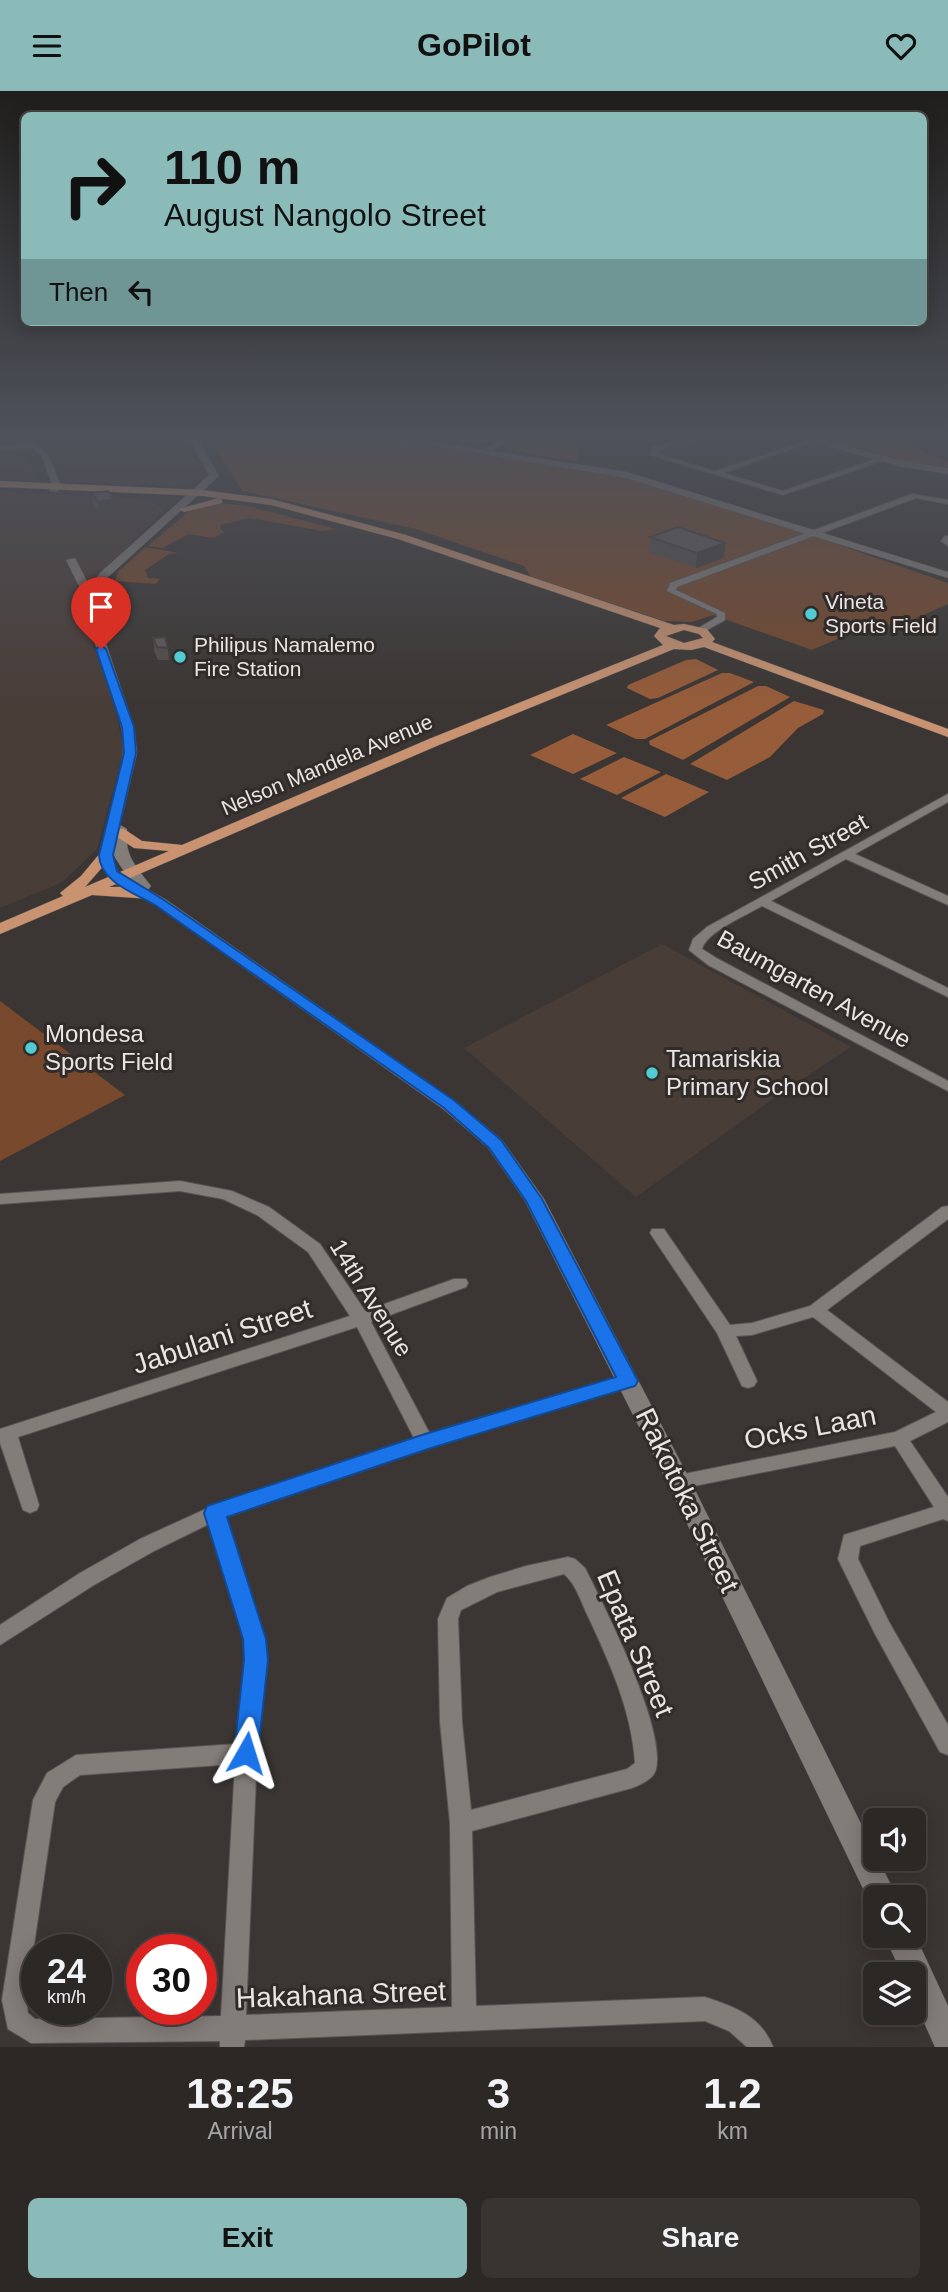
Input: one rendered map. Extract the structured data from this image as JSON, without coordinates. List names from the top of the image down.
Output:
{
  "streets": {
    "main road": ["Nelson Mandela Avenue"],
    "street": [
      "Smith Street",
      "Baumgarten Avenue",
      "14th Avenue",
      "Jabulani Street",
      "Ocks Laan",
      "Rakotoka Street",
      "Epata Street",
      "Hakahana Street"
    ]
  },
  "crossings": [
    ["Nelson Mandela Avenue", "Rakotoka Street"],
    ["Smith Street", "Baumgarten Avenue"],
    ["14th Avenue", "Jabulani Street"],
    ["Ocks Laan", "Rakotoka Street"],
    ["Epata Street", "Hakahana Street"]
  ],
  "places": [
    "Vineta Sports Field",
    "Philipus Namalemo Fire Station",
    "Mondesa Sports Field",
    "Tamariskia Primary School"
  ],
  "page": {
    "header": "GoPilot",
    "turn": ["110 m", "August Nangolo Street"],
    "then": "Then",
    "speed": "24 km/h",
    "limit": "30",
    "eta": [
      "18:25",
      "Arrival",
      "3",
      "min",
      "1.2",
      "km"
    ],
    "buttons": ["Exit", "Share"]
  }
}
